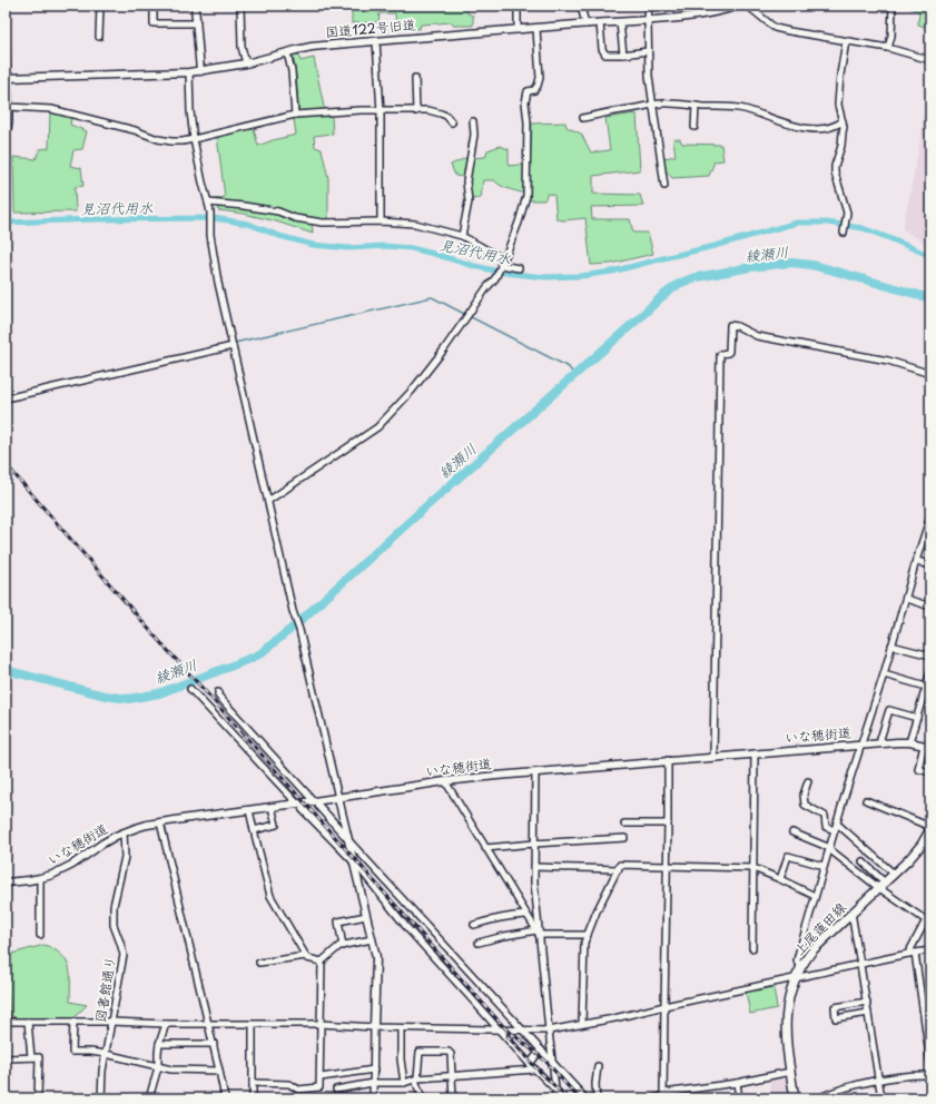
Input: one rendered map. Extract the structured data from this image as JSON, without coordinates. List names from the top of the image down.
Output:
{
  "streets": {
    "main road": ["上尾蓮田線"],
    "street": ["国道122号旧道", "いな穂街道", "図書館通り"]
  },
  "crossings": [
    ["いな穂街道", "図書館通り"]
  ],
  "water": ["見沼代用水", "綾瀬川"]
}
